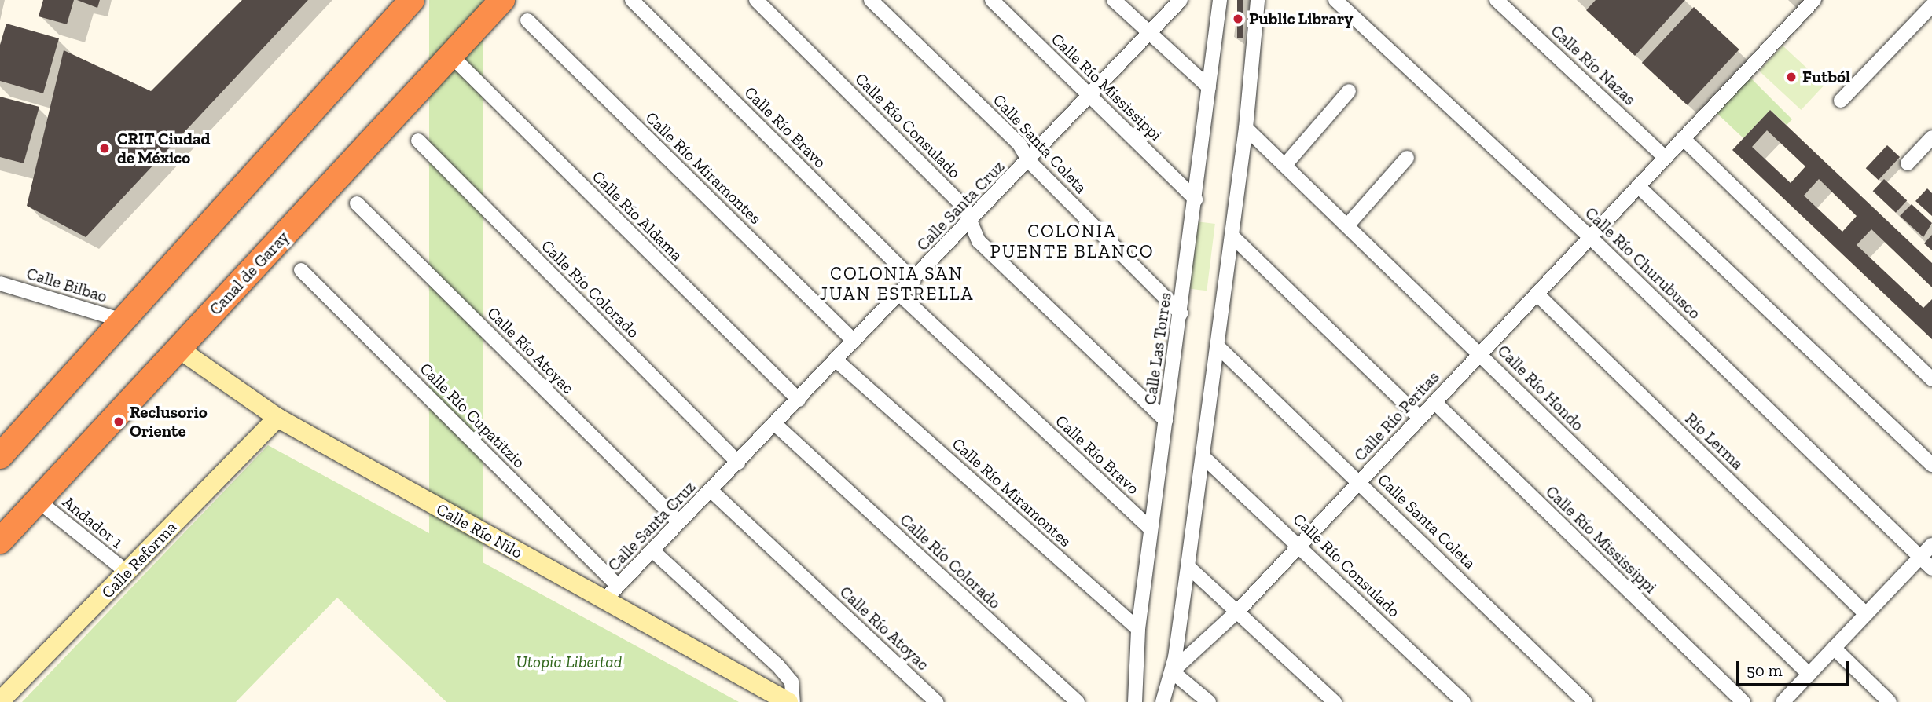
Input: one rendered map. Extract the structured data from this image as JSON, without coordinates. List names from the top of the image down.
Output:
{
  "streets": {
    "highway": ["Canal de Garay"],
    "street": [
      "Calle Río Nazas",
      "Calle Río Mississippi",
      "Calle Río Consulado",
      "Calle Río Bravo",
      "Calle Santa Coleta",
      "Calle Río Miramontes",
      "Calle Santa Cruz",
      "Calle Río Aldama",
      "Calle Río Churubusco",
      "Calle Bilbao",
      "Calle Río Colorado",
      "Calle Las Torres",
      "Calle Río Atoyac",
      "Calle Río Hondo",
      "Calle Río Cupatitzio",
      "Calle Río Peritas",
      "Río Lerma",
      "Andador 1",
      "Calle Río Nilo",
      "Calle Reforma"
    ]
  },
  "crossings": [
    ["Calle Río Nazas", "Calle Río Peritas"],
    ["Calle Río Mississippi", "Calle Santa Cruz"],
    ["Calle Río Mississippi", "Calle Las Torres"],
    ["Calle Río Mississippi", "Calle Río Peritas"],
    ["Calle Río Consulado", "Calle Santa Cruz"],
    ["Calle Río Consulado", "Calle Las Torres"],
    ["Calle Río Consulado", "Calle Río Peritas"],
    ["Calle Río Bravo", "Calle Santa Cruz"],
    ["Calle Río Bravo", "Calle Las Torres"],
    ["Calle Santa Coleta", "Calle Santa Cruz"],
    ["Calle Santa Coleta", "Calle Las Torres"],
    ["Calle Santa Coleta", "Calle Río Peritas"],
    ["Calle Río Miramontes", "Calle Santa Cruz"],
    ["Calle Río Miramontes", "Calle Las Torres"],
    ["Calle Santa Cruz", "Calle Río Aldama"],
    ["Calle Santa Cruz", "Calle Río Colorado"],
    ["Calle Santa Cruz", "Calle Río Atoyac"],
    ["Calle Santa Cruz", "Calle Río Cupatitzio"],
    ["Calle Santa Cruz", "Calle Río Nilo"],
    ["Calle Río Aldama", "Canal de Garay"],
    ["Calle Río Churubusco", "Calle Río Peritas"],
    ["Canal de Garay", "Andador 1"],
    ["Canal de Garay", "Calle Río Nilo"],
    ["Calle Río Hondo", "Calle Río Peritas"],
    ["Calle Río Peritas", "Río Lerma"],
    ["Andador 1", "Calle Reforma"],
    ["Calle Río Nilo", "Calle Reforma"]
  ],
  "districts": ["COLONIA PUENTE BLANCO", "COLONIA SAN JUAN ESTRELLA"],
  "parks": ["Utopia Libertad"],
  "places": [
    "Public Library",
    "Futból",
    "CRIT Ciudad de México",
    "Reclusorio Oriente"
  ],
  "scale_bar": "50 m"
}
